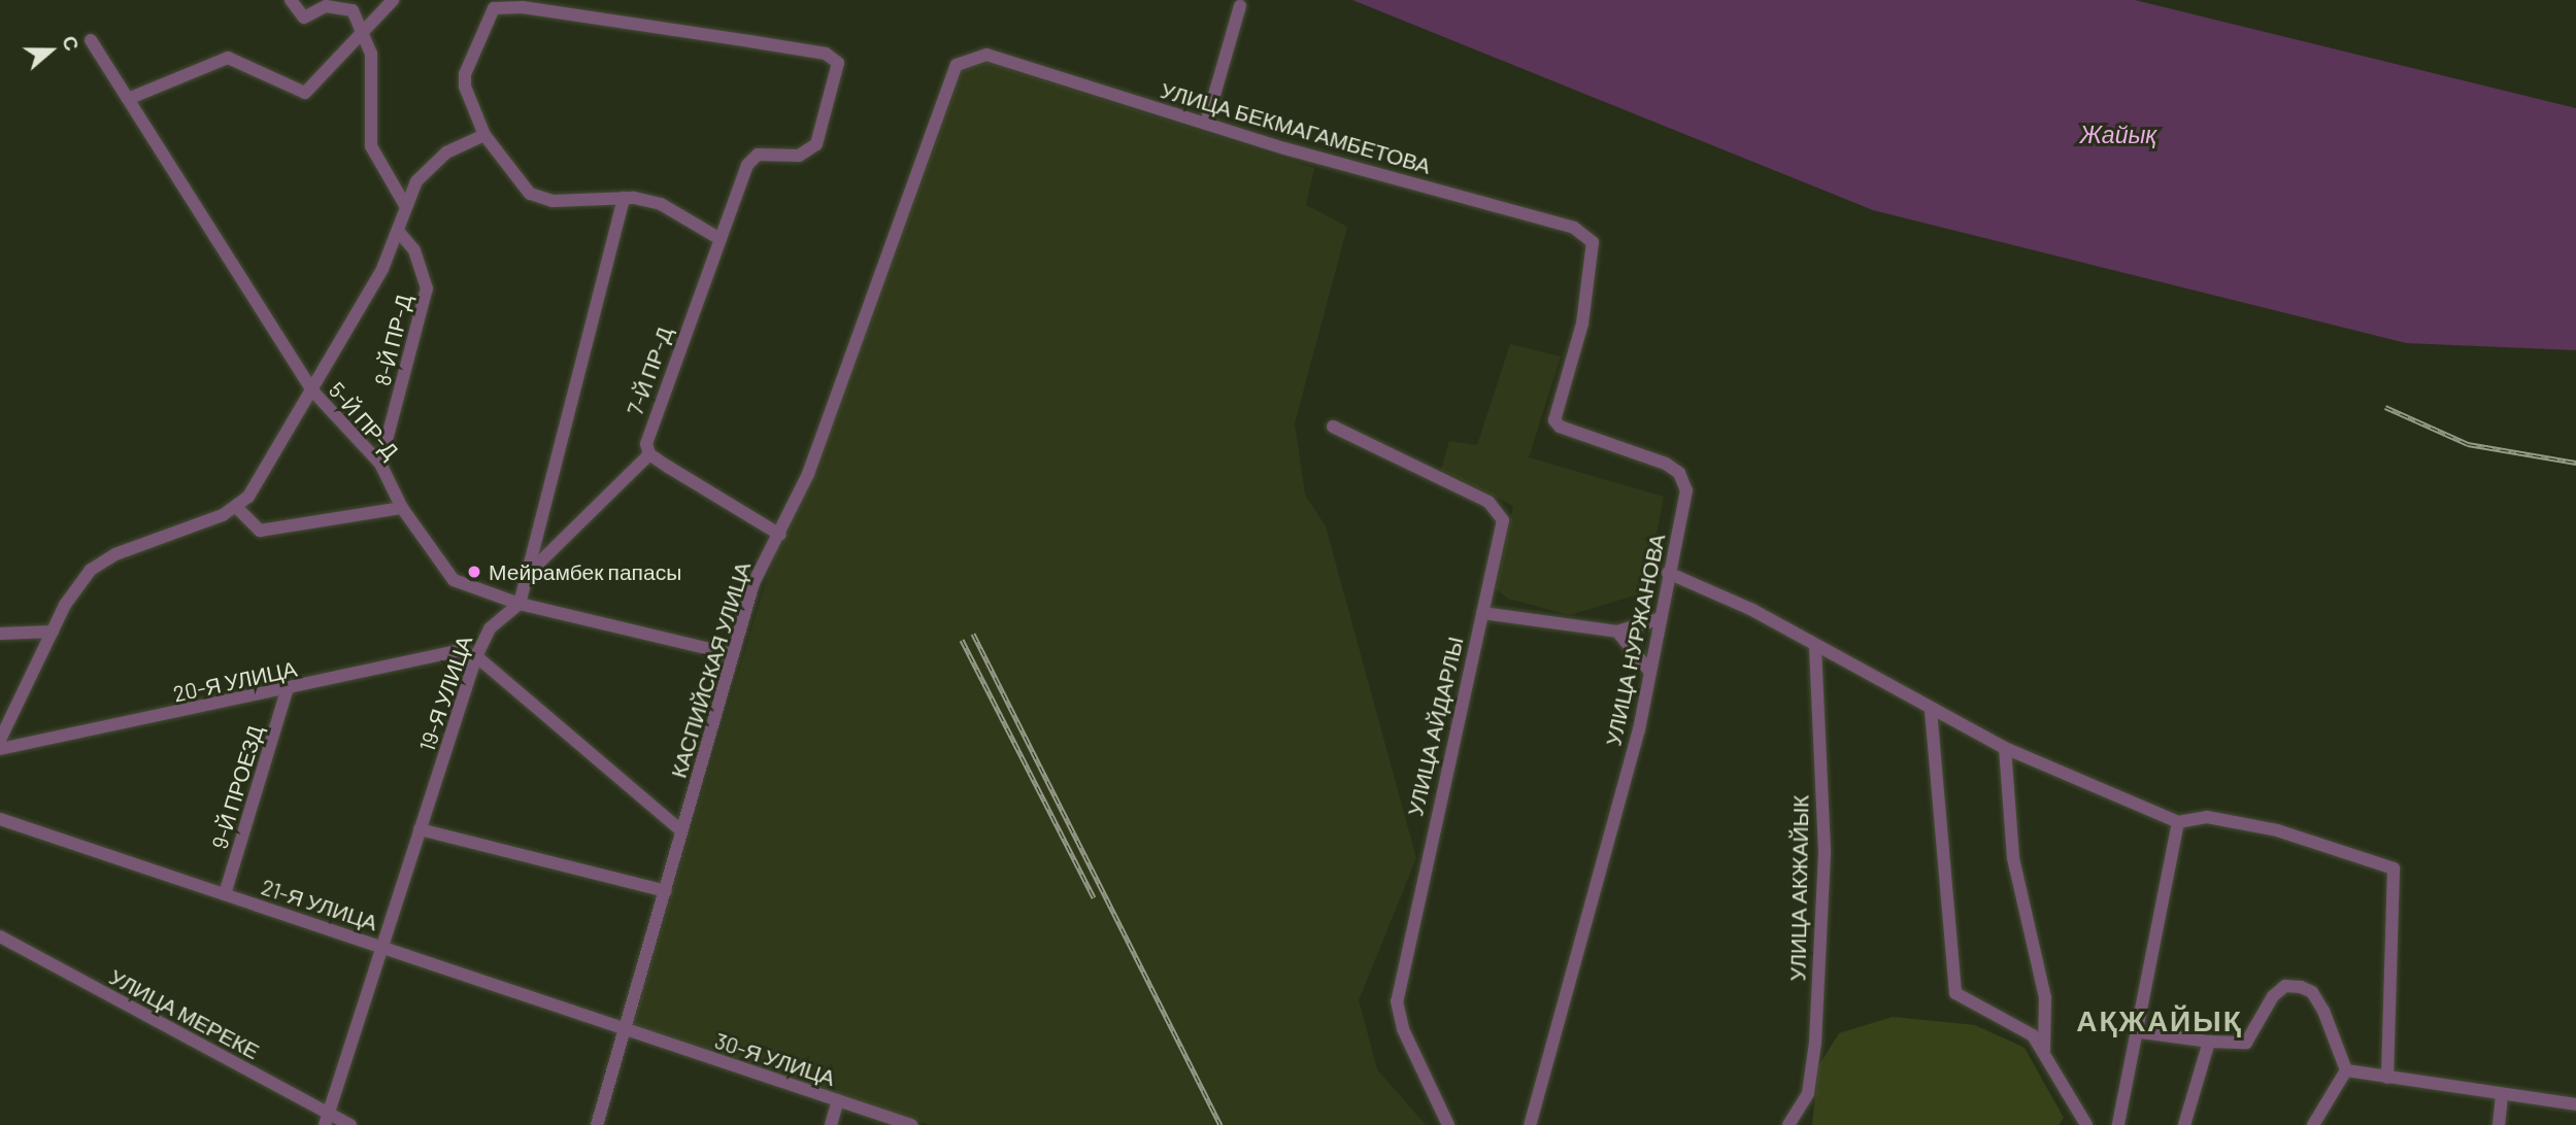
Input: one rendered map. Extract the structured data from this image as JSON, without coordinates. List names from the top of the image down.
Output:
{
  "streets": {
    "street": [
      "УЛИЦА БЕКМАГАМБЕТОВА",
      "8-Й ПР-Д",
      "7-Й ПР-Д",
      "5-Й ПР-Д",
      "УЛИЦА НУРЖАНОВА",
      "КАСПИЙСКАЯ УЛИЦА",
      "20-Я УЛИЦА",
      "19-Я УЛИЦА",
      "УЛИЦА АЙДАРЛЫ",
      "9-Й ПРОЕЗД",
      "УЛИЦА АКЖАЙЫК",
      "21-Я УЛИЦА",
      "УЛИЦА МЕРЕКЕ",
      "30-Я УЛИЦА"
    ]
  },
  "crossings": [
    ["УЛИЦА БЕКМАГАМБЕТОВА", "УЛИЦА НУРЖАНОВА"],
    ["УЛИЦА БЕКМАГАМБЕТОВА", "КАСПИЙСКАЯ УЛИЦА"],
    ["8-Й ПР-Д", "5-Й ПР-Д"],
    ["5-Й ПР-Д", "КАСПИЙСКАЯ УЛИЦА"],
    ["5-Й ПР-Д", "19-Я УЛИЦА"],
    ["КАСПИЙСКАЯ УЛИЦА", "21-Я УЛИЦА"],
    ["КАСПИЙСКАЯ УЛИЦА", "30-Я УЛИЦА"],
    ["20-Я УЛИЦА", "19-Я УЛИЦА"],
    ["20-Я УЛИЦА", "9-Й ПРОЕЗД"],
    ["19-Я УЛИЦА", "21-Я УЛИЦА"],
    ["19-Я УЛИЦА", "УЛИЦА МЕРЕКЕ"],
    ["9-Й ПРОЕЗД", "21-Я УЛИЦА"],
    ["21-Я УЛИЦА", "30-Я УЛИЦА"]
  ],
  "districts": ["АҚЖАЙЫҚ"],
  "water": ["Жайық"],
  "places": ["Мейрамбек папасы"],
  "north": "right"
}
